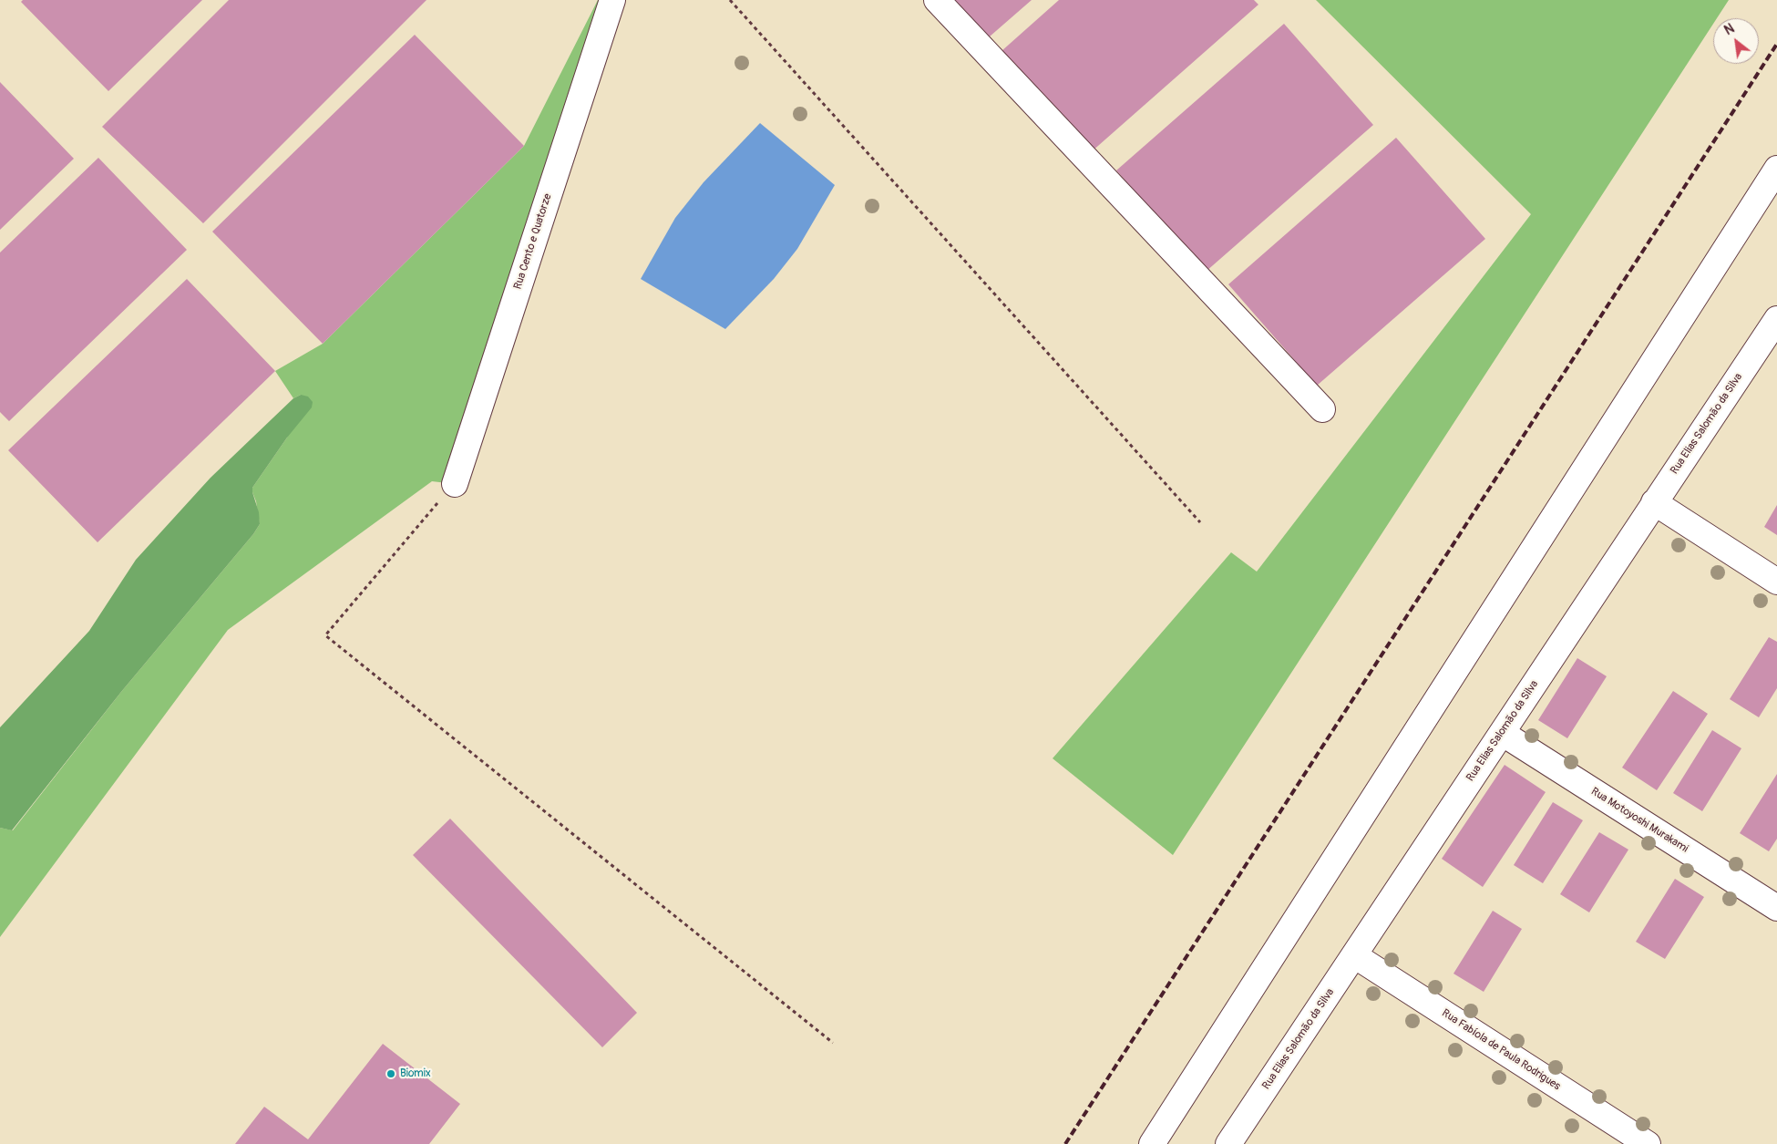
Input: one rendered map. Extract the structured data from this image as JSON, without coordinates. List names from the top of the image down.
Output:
{
  "streets": {
    "street": [
      "Rua Cento e Quatorze",
      "Rua Elias Salomão da Silva",
      "Rua Motoyoshi Murakami",
      "Rua Fabíola de Paula Rodrigues"
    ]
  },
  "crossings": [
    ["Rua Elias Salomão da Silva", "Rua Motoyoshi Murakami"],
    ["Rua Elias Salomão da Silva", "Rua Fabíola de Paula Rodrigues"]
  ],
  "places": ["Biomix"],
  "north": "top left"
}
